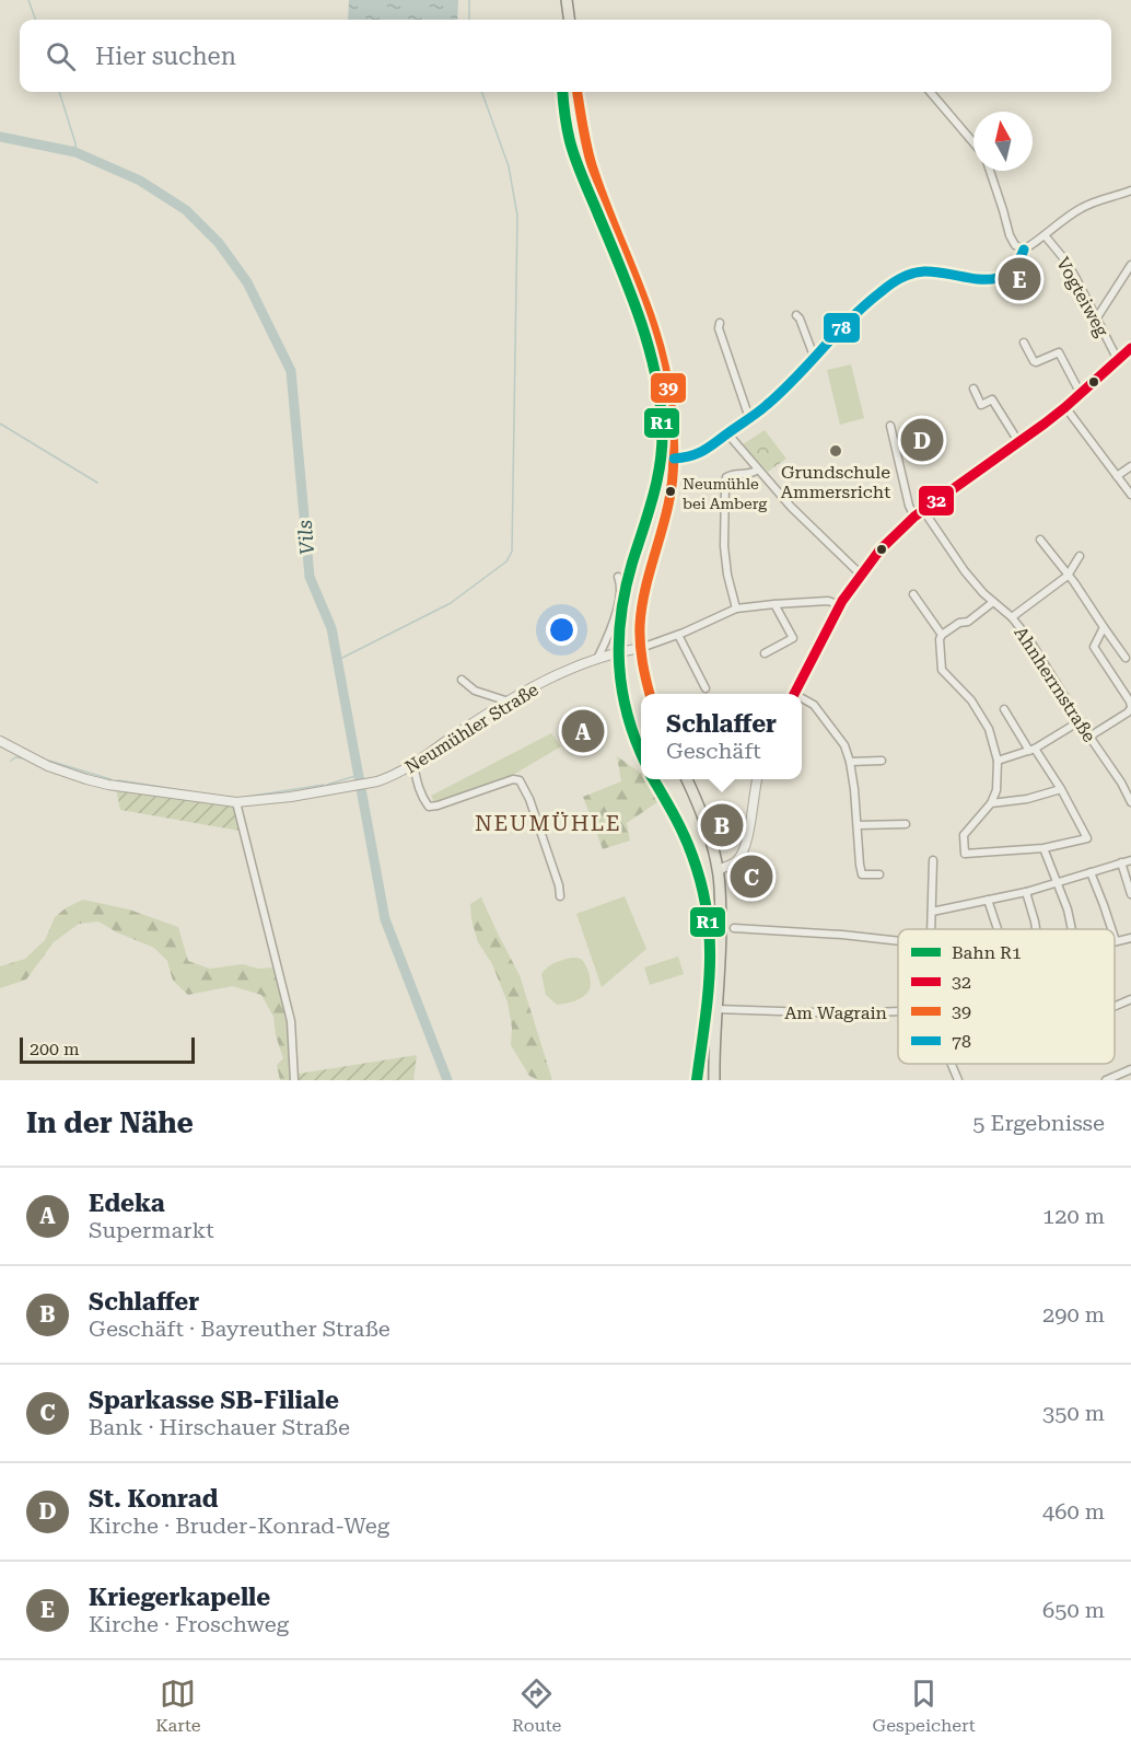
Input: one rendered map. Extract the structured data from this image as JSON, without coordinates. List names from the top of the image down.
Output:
{
  "streets": {
    "street": [
      "Vogteiweg",
      "Ahnherrnstraße",
      "Neumühler Straße",
      "Am Wagrain"
    ]
  },
  "districts": ["NEUMÜHLE"],
  "water": ["Vils"],
  "places": ["Grundschule Ammersricht", "Neumühle bei Amberg"],
  "lines": [
    "rail line R1",
    "transit line 39",
    "transit line 78",
    "transit line 32"
  ],
  "legend": [
    "Bahn R1",
    "32",
    "39",
    "78"
  ],
  "scale_bar": "200 m",
  "north": "top",
  "page": {
    "search": "Hier suchen",
    "pins": [
      "E",
      "D",
      "A",
      "B",
      "C"
    ],
    "popup": ["Schlaffer", "Geschäft"],
    "scale": "200 m",
    "heading": ["In der Nähe", "5 Ergebnisse"],
    "list": [
      {
        "mark": "A",
        "name": "Edeka",
        "note": "Supermarkt",
        "value": "120 m"
      },
      {
        "mark": "B",
        "name": "Schlaffer",
        "note": "Geschäft · Bayreuther Straße",
        "value": "290 m"
      },
      {
        "mark": "C",
        "name": "Sparkasse SB-Filiale",
        "note": "Bank · Hirschauer Straße",
        "value": "350 m"
      },
      {
        "mark": "D",
        "name": "St. Konrad",
        "note": "Kirche · Bruder-Konrad-Weg",
        "value": "460 m"
      },
      {
        "mark": "E",
        "name": "Kriegerkapelle",
        "note": "Kirche · Froschweg",
        "value": "650 m"
      }
    ],
    "nav": ["Karte", "Route", "Gespeichert"]
  }
}
